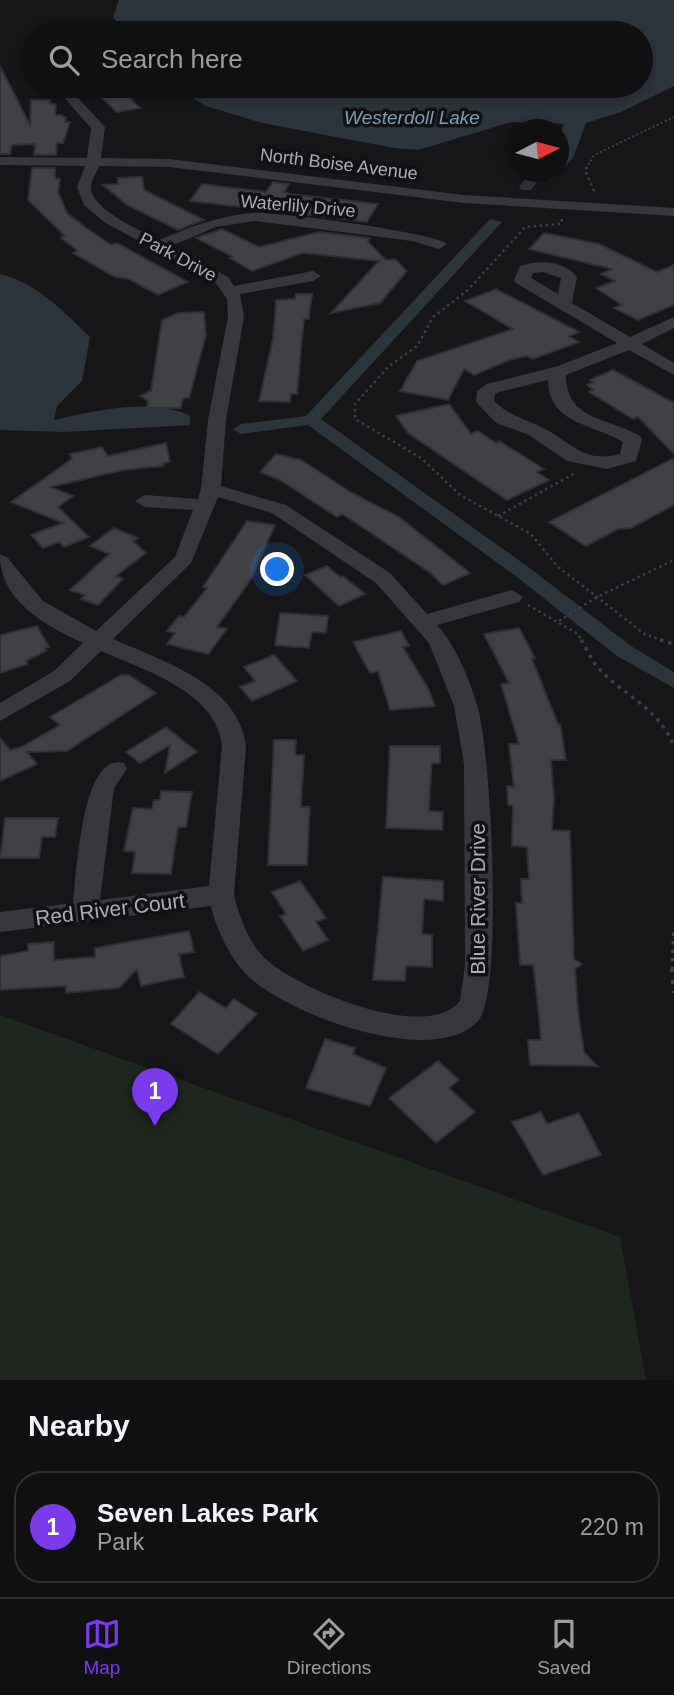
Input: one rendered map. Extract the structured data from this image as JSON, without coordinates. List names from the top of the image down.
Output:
{
  "streets": {
    "street": [
      "North Boise Avenue",
      "Waterlily Drive",
      "Park Drive",
      "Blue River Drive",
      "Red River Court"
    ]
  },
  "crossings": [
    ["North Boise Avenue", "Park Drive"],
    ["Waterlily Drive", "Park Drive"],
    ["Park Drive", "Blue River Drive"],
    ["Blue River Drive", "Red River Court"]
  ],
  "water": ["Westerdoll Lake"],
  "north": "right",
  "page": {
    "search": "Search here",
    "pins": "1",
    "heading": "Nearby",
    "list": [
      {
        "mark": "1",
        "name": "Seven Lakes Park",
        "note": "Park",
        "value": "220 m"
      }
    ],
    "nav": ["Map", "Directions", "Saved"]
  }
}
